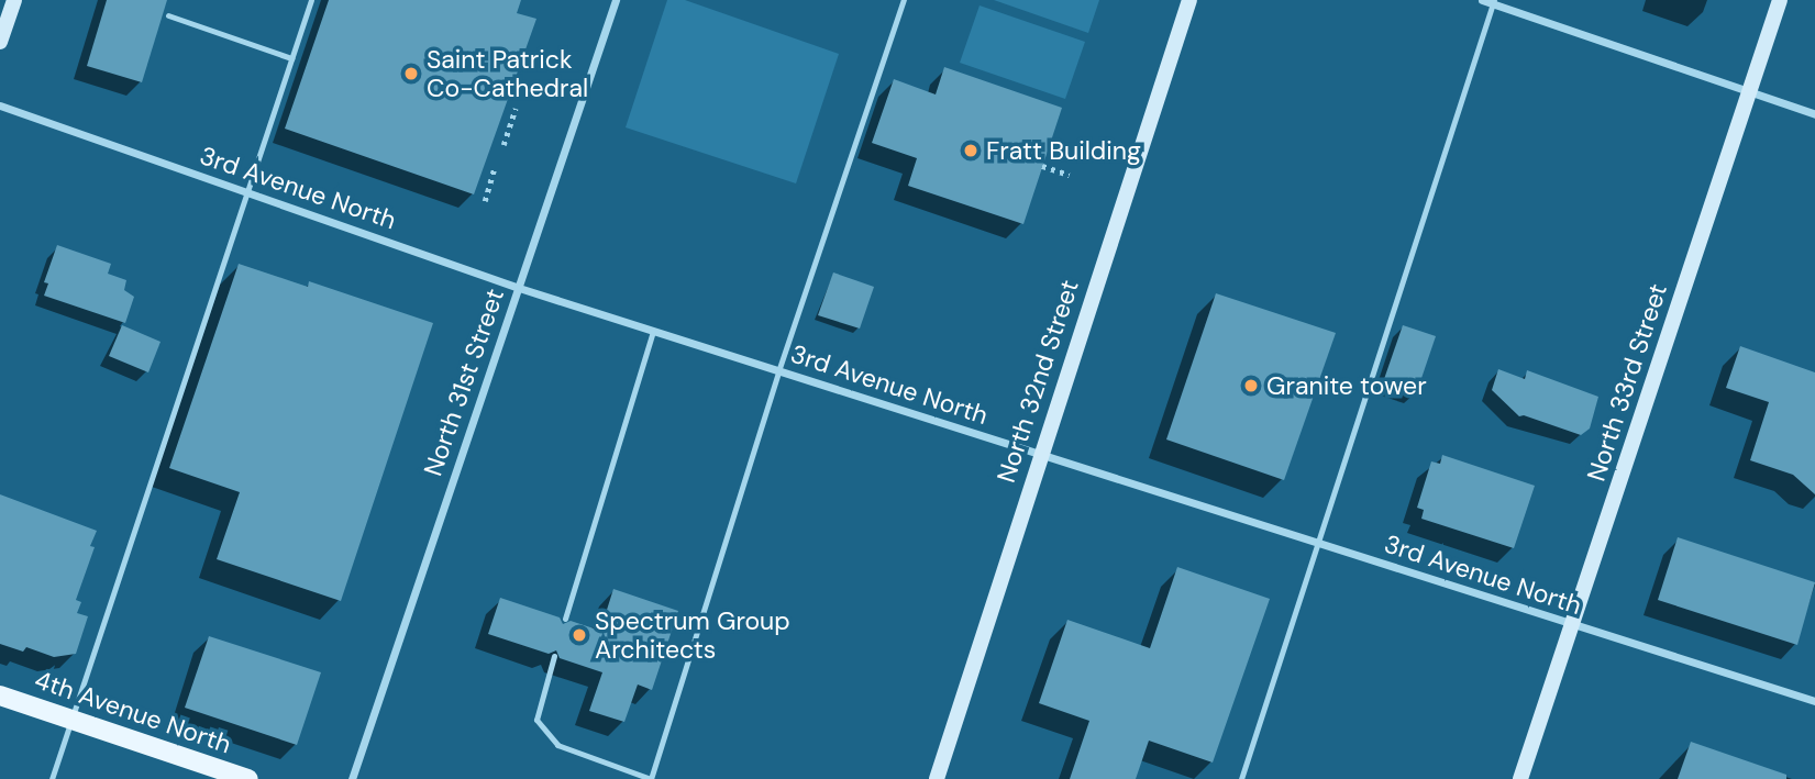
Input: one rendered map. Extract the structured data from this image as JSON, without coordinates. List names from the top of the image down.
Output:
{
  "streets": {
    "main road": ["4th Avenue North"],
    "street": [
      "3rd Avenue North",
      "North 32nd Street",
      "North 31st Street",
      "North 33rd Street"
    ]
  },
  "crossings": [
    ["3rd Avenue North", "North 32nd Street"],
    ["3rd Avenue North", "North 31st Street"],
    ["3rd Avenue North", "North 33rd Street"]
  ],
  "places": [
    "Saint Patrick Co-Cathedral",
    "Fratt Building",
    "Granite tower",
    "Spectrum Group Architects"
  ]
}
